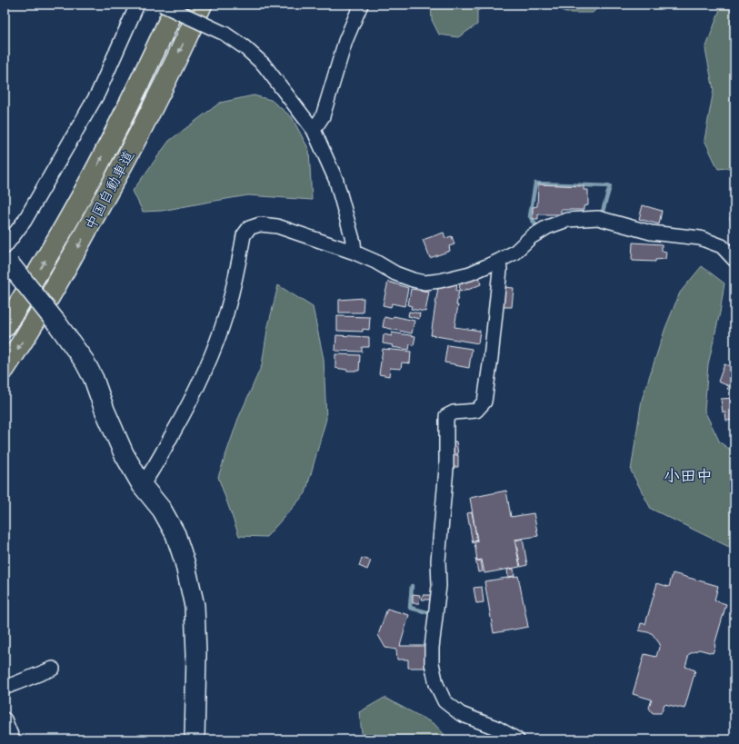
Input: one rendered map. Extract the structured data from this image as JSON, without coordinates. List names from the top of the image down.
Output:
{
  "streets": {
    "highway": ["中国自動車道"]
  },
  "districts": ["小田中"]
}
